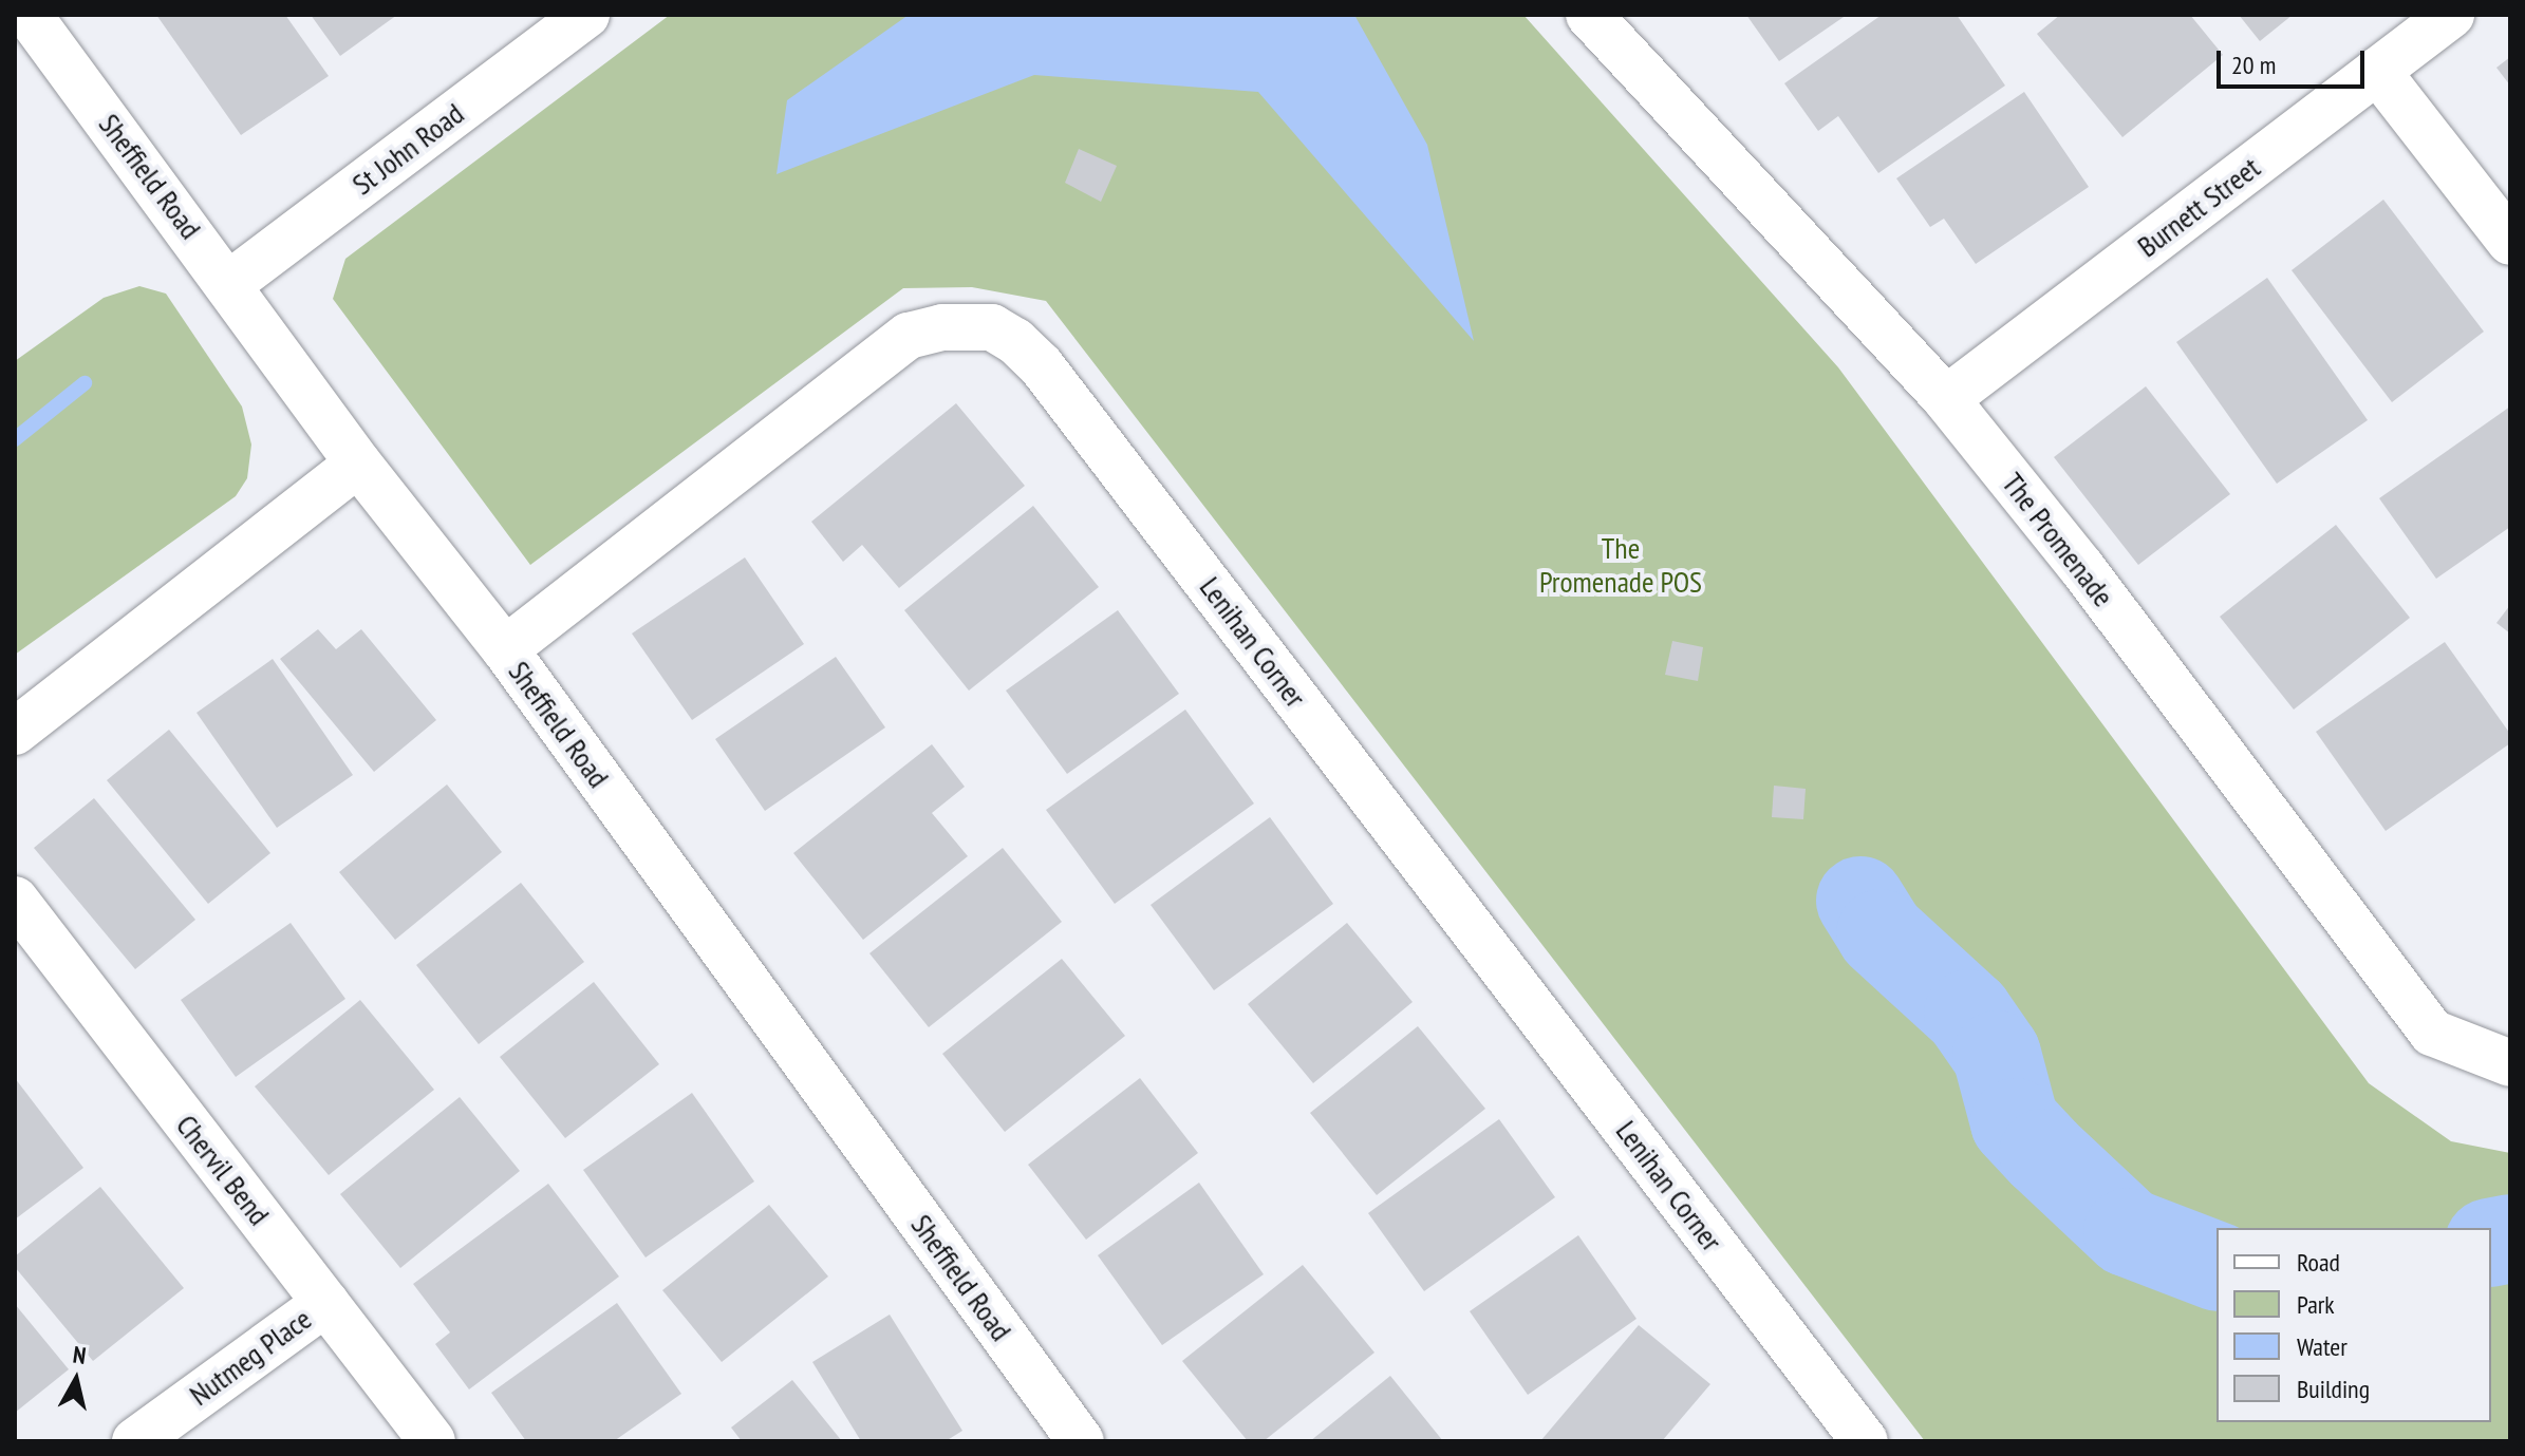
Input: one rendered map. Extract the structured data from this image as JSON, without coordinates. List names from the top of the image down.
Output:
{
  "streets": {
    "street": [
      "St John Road",
      "Sheffield Road",
      "Burnett Street",
      "The Promenade",
      "Lenihan Corner",
      "Chervil Bend",
      "Nutmeg Place"
    ]
  },
  "crossings": [
    ["St John Road", "Sheffield Road"],
    ["Sheffield Road", "Lenihan Corner"],
    ["Burnett Street", "The Promenade"],
    ["Chervil Bend", "Nutmeg Place"]
  ],
  "parks": ["The Promenade POS"],
  "legend": [
    "Road",
    "Park",
    "Water",
    "Building"
  ],
  "scale_bar": "20 m",
  "north": "top"
}
